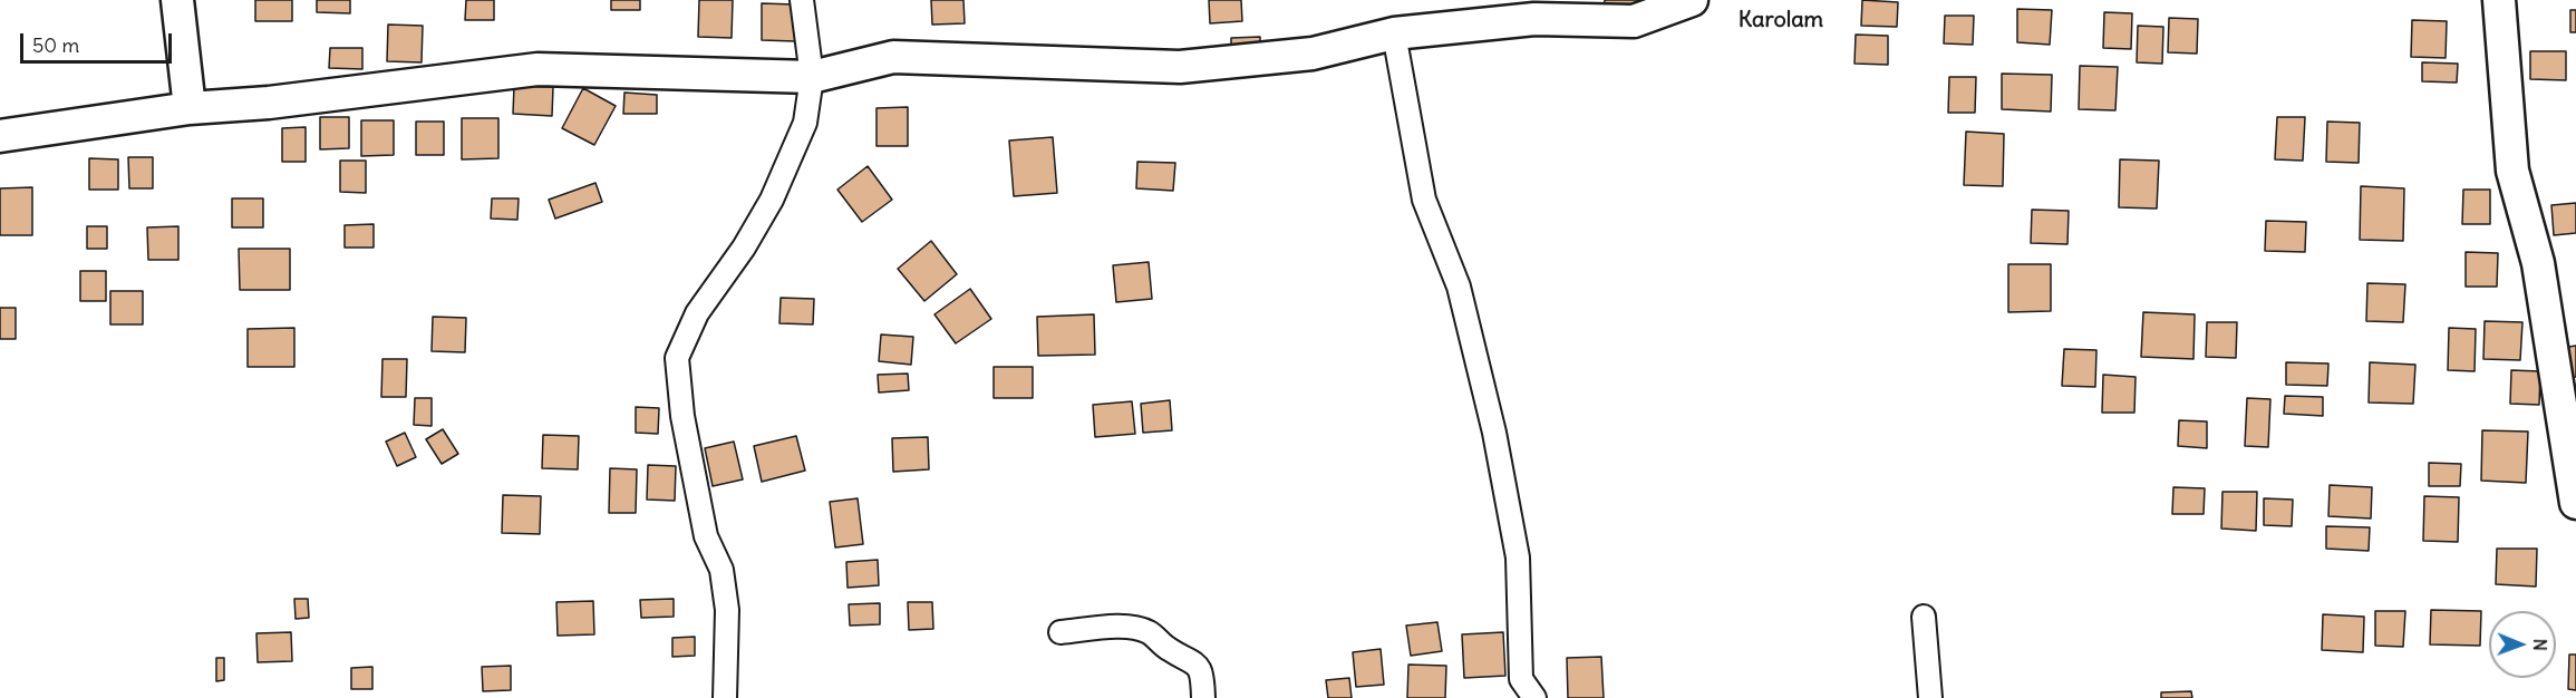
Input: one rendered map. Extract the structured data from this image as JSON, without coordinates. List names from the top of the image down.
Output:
{
  "districts": ["Karolam"],
  "scale_bar": "50 m",
  "north": "right"
}
